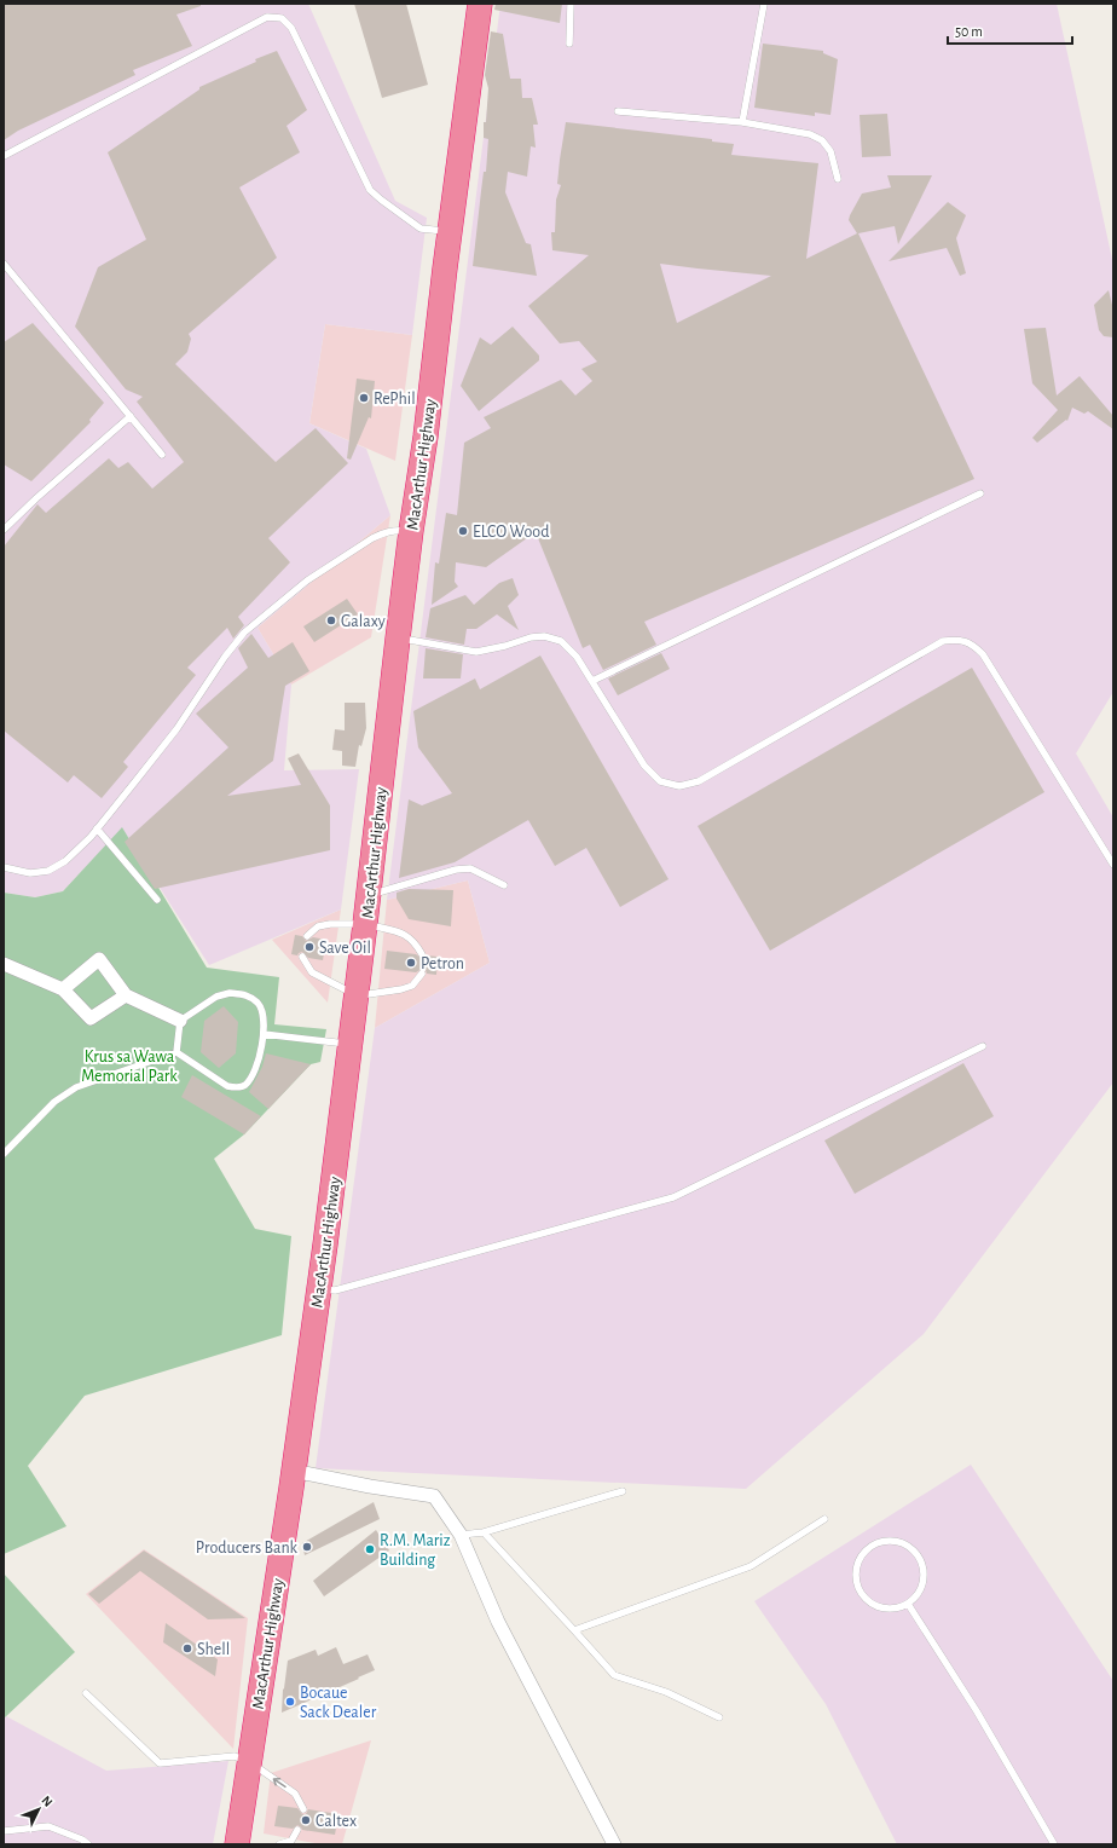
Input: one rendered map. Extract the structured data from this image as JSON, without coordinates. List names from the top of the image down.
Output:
{
  "streets": {
    "highway": ["MacArthur Highway"]
  },
  "parks": ["Krus sa Wawa Memorial Park"],
  "places": [
    "RePhil",
    "ELCO Wood",
    "Galaxy",
    "Save Oil",
    "Petron",
    "Producers Bank",
    "R.M. Mariz Building",
    "Shell",
    "Bocaue Sack Dealer",
    "Caltex"
  ],
  "scale_bar": "50 m",
  "north": "top right"
}
